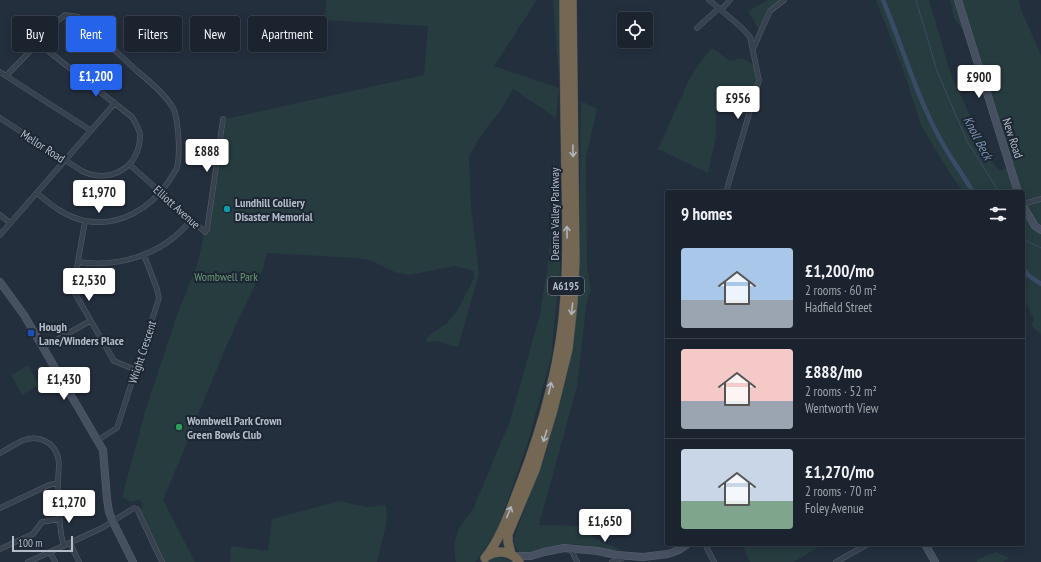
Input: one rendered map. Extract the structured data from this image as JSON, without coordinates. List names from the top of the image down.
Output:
{
  "streets": {
    "highway": ["Dearne Valley Parkway", "A6195"],
    "main road": ["New Road"],
    "street": ["Mellor Road", "Elliott Avenue", "Wright Crescent"]
  },
  "crossings": [
    ["Mellor Road", "Elliott Avenue"],
    ["Dearne Valley Parkway", "A6195"]
  ],
  "water": ["Knoll Beck"],
  "parks": ["Wombwell Park"],
  "places": {
    "other": ["Lundhill Colliery Disaster Memorial", "Wombwell Park Crown Green Bowls Club"],
    "transit": ["Hough Lane/Winders Place"]
  },
  "scale_bar": "100 m",
  "page": {
    "chip": [
      "Buy",
      "Rent",
      "Filters",
      "New",
      "Apartment"
    ],
    "price": [
      "£1,200",
      "£900",
      "£956",
      "£888",
      "£1,970",
      "£2,530",
      "£1,430",
      "£1,270",
      "£1,650"
    ],
    "heading": "9 homes",
    "list": [
      {
        "name": "£1,200/mo",
        "note": "2 rooms · 60 m² · Hadfield Street"
      },
      {
        "name": "£888/mo",
        "note": "2 rooms · 52 m² · Wentworth View"
      },
      {
        "name": "£1,270/mo",
        "note": "2 rooms · 70 m² · Foley Avenue"
      }
    ],
    "scale": "100 m"
  }
}
